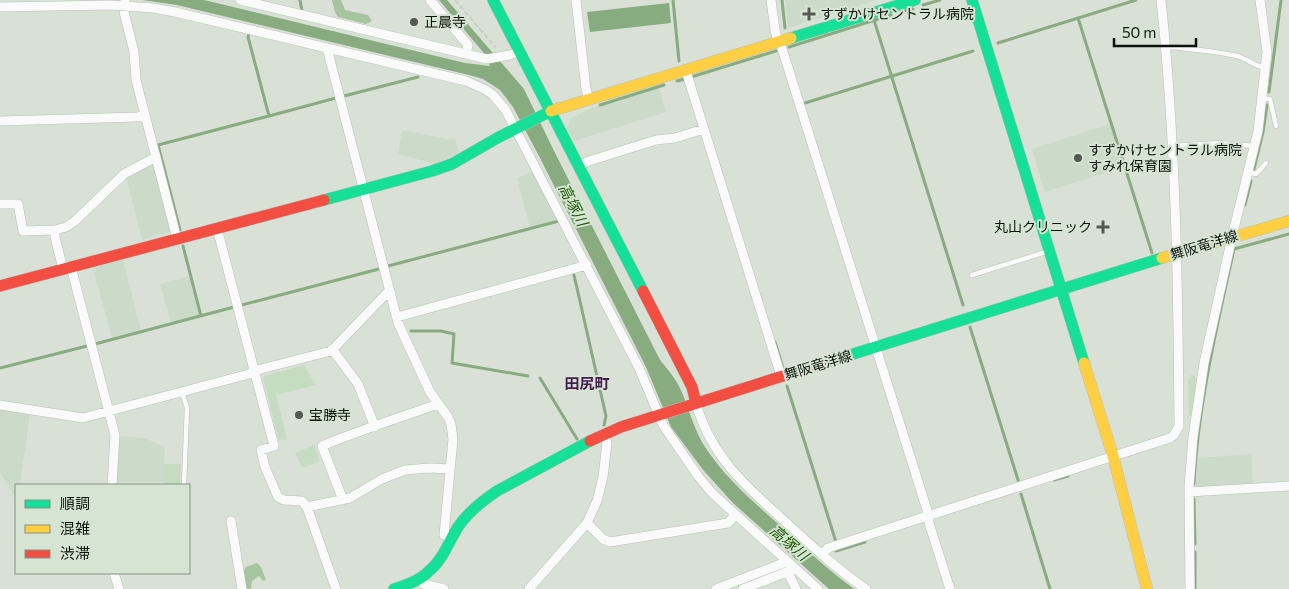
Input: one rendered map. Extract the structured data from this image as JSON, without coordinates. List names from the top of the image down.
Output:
{
  "streets": {
    "street": ["舞阪竜洋線"]
  },
  "districts": ["田尻町"],
  "water": ["高塚川"],
  "places": {
    "health": ["すずかけセントラル病院", "丸山クリニック"],
    "other": ["正晨寺", "すずかけセントラル病院 すみれ保育園", "宝勝寺"]
  },
  "legend": ["順調", "混雑", "渋滞"],
  "scale_bar": "50 m"
}
